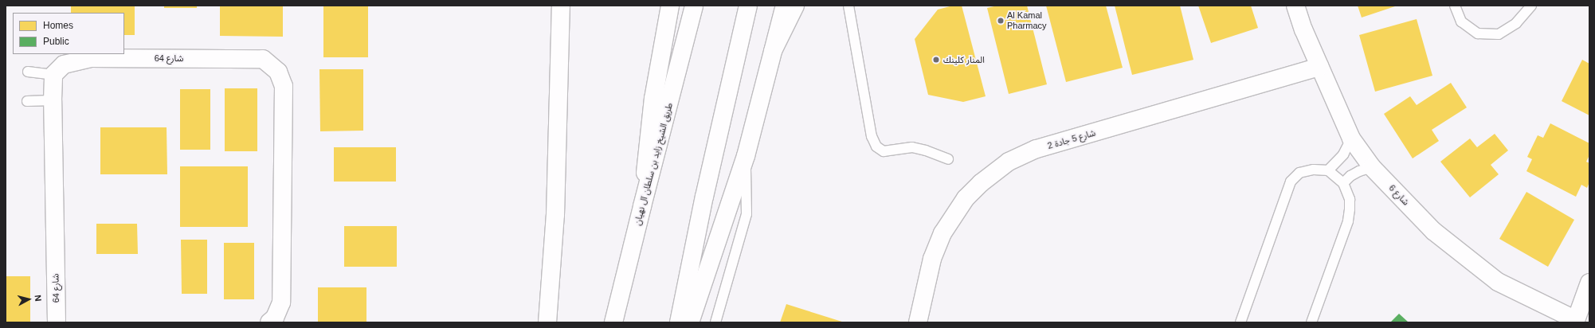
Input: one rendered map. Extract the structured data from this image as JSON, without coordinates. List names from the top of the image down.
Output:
{
  "streets": {
    "main road": [
      "شارع 64",
      "شارع 5 جادة 2",
      "طريق الشيخ زايد بن سلطان آل نهيان",
      "شارع 6"
    ]
  },
  "crossings": [
    ["شارع 5 جادة 2", "شارع 6"]
  ],
  "places": ["Al Kamal Pharmacy", "المنار كلينك"],
  "legend": ["Homes", "Public"],
  "north": "right"
}
